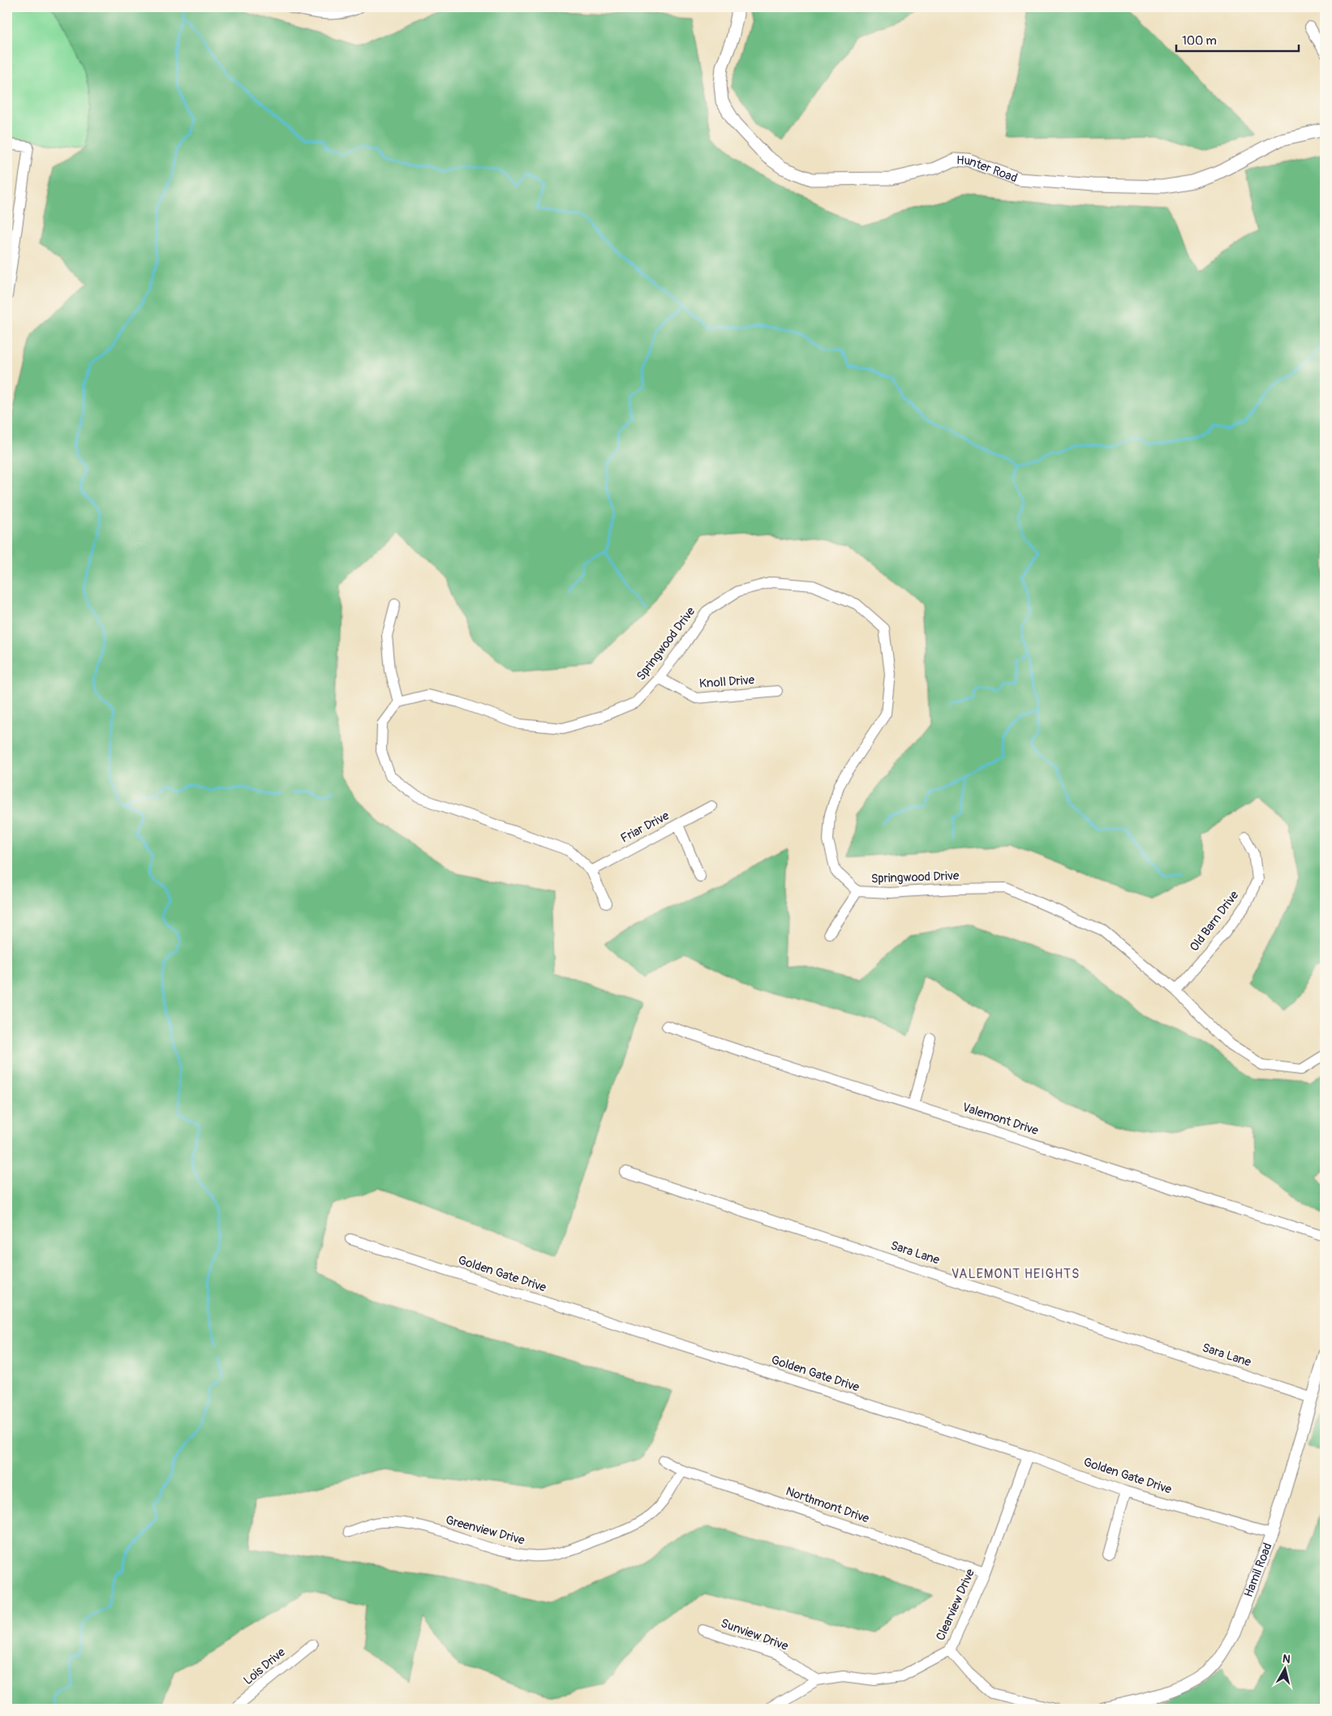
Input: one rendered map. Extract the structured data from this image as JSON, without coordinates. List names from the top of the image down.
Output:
{
  "streets": {
    "street": [
      "Hunter Road",
      "Springwood Drive",
      "Knoll Drive",
      "Friar Drive",
      "Old Barn Drive",
      "Valemont Drive",
      "Sara Lane",
      "Golden Gate Drive",
      "Northmont Drive",
      "Greenview Drive",
      "Hamil Road",
      "Clearview Drive",
      "Sunview Drive",
      "Lois Drive"
    ]
  },
  "crossings": [
    ["Springwood Drive", "Knoll Drive"],
    ["Springwood Drive", "Old Barn Drive"],
    ["Sara Lane", "Hamil Road"],
    ["Golden Gate Drive", "Hamil Road"],
    ["Golden Gate Drive", "Clearview Drive"],
    ["Northmont Drive", "Greenview Drive"],
    ["Northmont Drive", "Clearview Drive"],
    ["Clearview Drive", "Sunview Drive"]
  ],
  "districts": ["VALEMONT HEIGHTS"],
  "scale_bar": "100 m",
  "north": "top"
}
